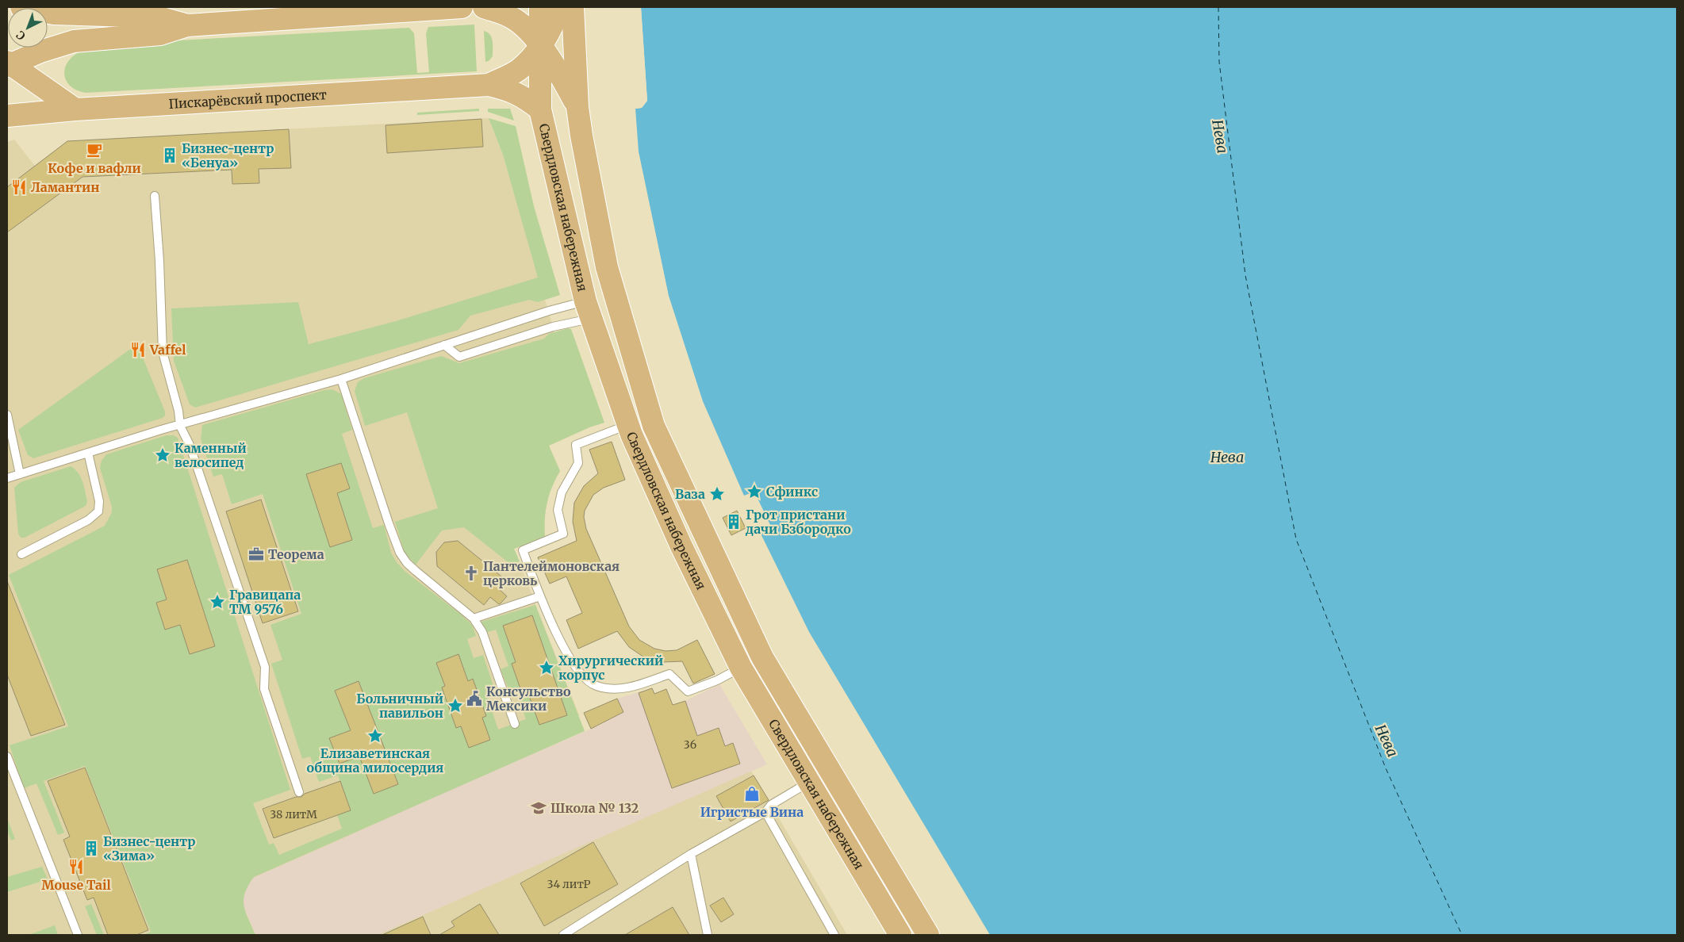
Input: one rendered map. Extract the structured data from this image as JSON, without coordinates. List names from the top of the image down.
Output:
{
  "streets": {
    "main road": ["Пискарёвский проспект", "Свердловская набережная"]
  },
  "crossings": [
    ["Пискарёвский проспект", "Свердловская набережная"]
  ],
  "water": ["Нева"],
  "places": {
    "cafe": ["Кофе и вафли"],
    "building": ["Бизнес-центр «Бенуа»", "Грот пристани дачи Бзбородко", "Бизнес-центр «Зима»"],
    "restaurant": ["Ламантин", "Vaffel", "Mouse Tail"],
    "place": [
      "Каменный велосипед",
      "Сфинкс",
      "Ваза",
      "Гравицапа ТМ 9576",
      "Хирургический корпус",
      "Больничный павильон",
      "Елизаветинская община милосердия"
    ],
    "office": ["Теорема"],
    "church": ["Пантелеймоновская церковь"],
    "public building": ["Консульство Мексики"],
    "shop": ["Игристые Вина"],
    "school or university": ["Школа № 132"]
  },
  "house_numbers": ["36", "38 литМ", "34 литР"],
  "north": "bottom left"
}
